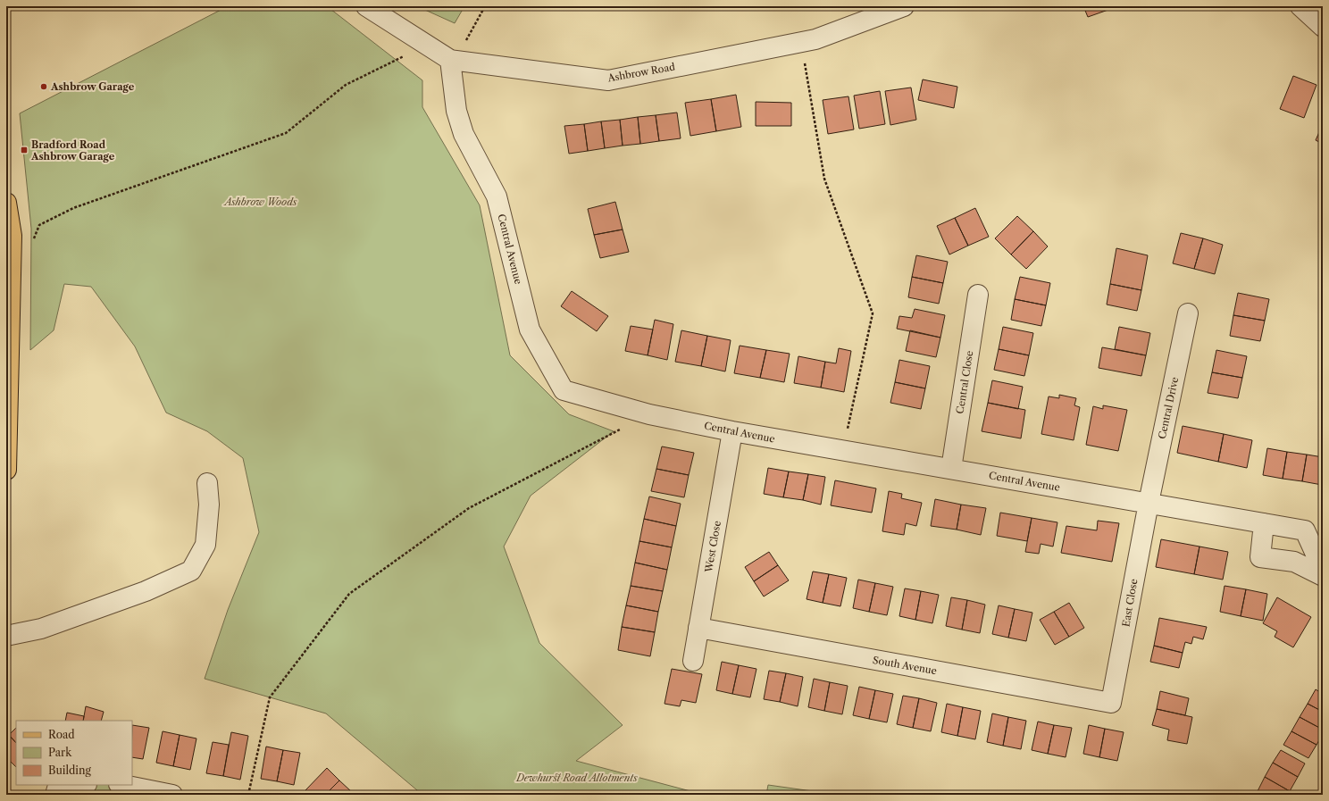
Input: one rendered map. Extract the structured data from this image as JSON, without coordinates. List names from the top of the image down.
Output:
{
  "streets": {
    "street": [
      "Ashbrow Road",
      "Central Avenue",
      "Central Close",
      "Central Drive",
      "West Close",
      "East Close",
      "South Avenue"
    ]
  },
  "crossings": [
    ["Ashbrow Road", "Central Avenue"],
    ["Central Avenue", "Central Close"],
    ["Central Avenue", "Central Drive"],
    ["Central Avenue", "West Close"],
    ["Central Avenue", "East Close"],
    ["Central Drive", "East Close"],
    ["West Close", "South Avenue"],
    ["East Close", "South Avenue"]
  ],
  "parks": ["Ashbrow Woods", "Dewhurst Road Allotments"],
  "places": {
    "other": ["Ashbrow Garage"],
    "transit": ["Bradford Road Ashbrow Garage"]
  },
  "legend": ["Road", "Park", "Building"]
}
